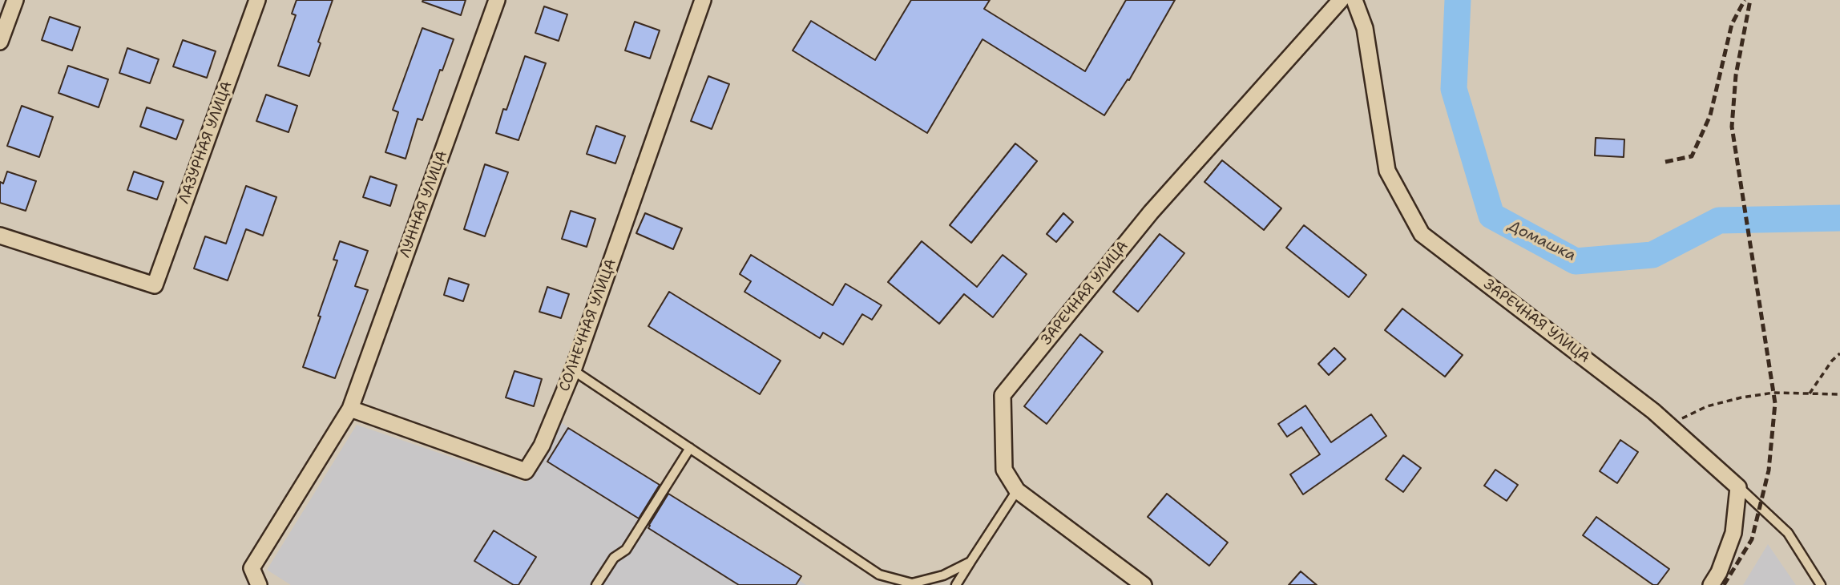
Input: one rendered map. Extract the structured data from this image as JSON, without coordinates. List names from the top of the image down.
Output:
{
  "streets": {
    "street": [
      "ЛАЗУРНАЯ УЛИЦА",
      "ЛУННАЯ УЛИЦА",
      "ЗАРЕЧНАЯ УЛИЦА",
      "СОЛНЕЧНАЯ УЛИЦА"
    ]
  },
  "crossings": [
    ["ЛУННАЯ УЛИЦА", "СОЛНЕЧНАЯ УЛИЦА"]
  ],
  "water": ["Домашка"]
}
